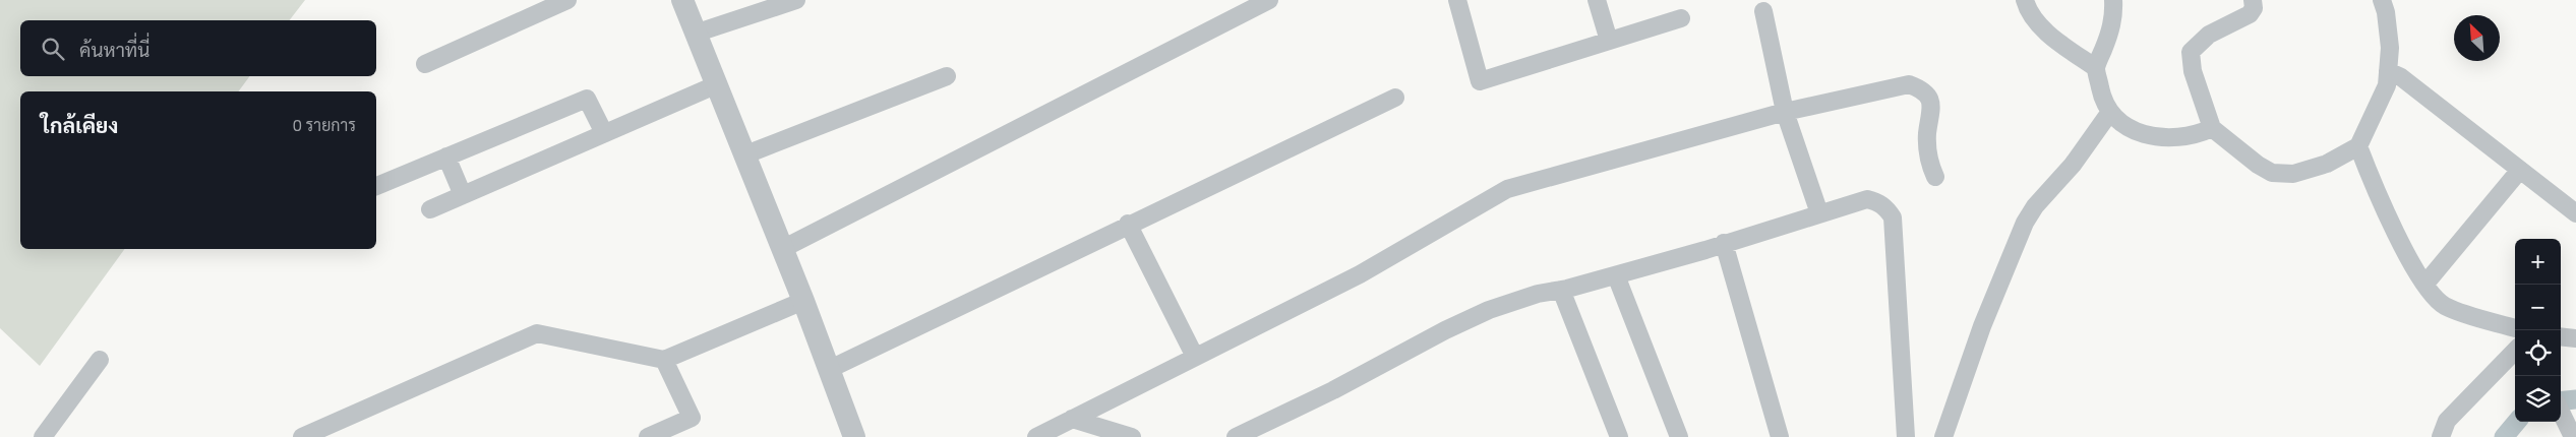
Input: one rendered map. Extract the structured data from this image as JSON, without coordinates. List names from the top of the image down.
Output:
{
  "north": "top left",
  "page": {
    "search": "ค้นหาที่นี่",
    "heading": ["ใกล้เคียง", "0 รายการ"],
    "map_buttons": ["+", "−"]
  }
}
